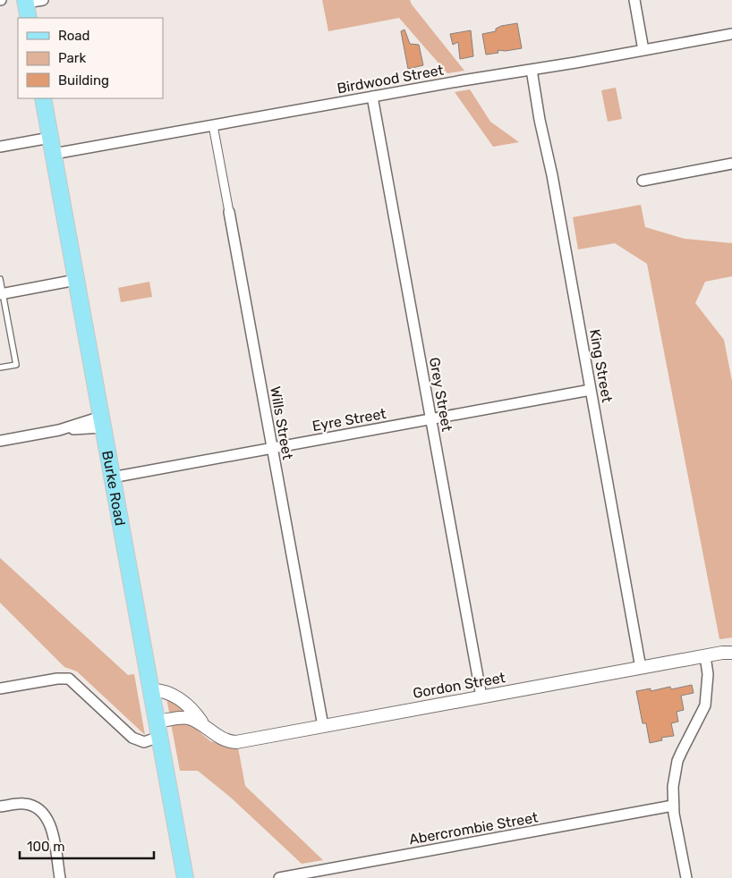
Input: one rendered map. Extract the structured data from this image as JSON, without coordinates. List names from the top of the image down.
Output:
{
  "streets": {
    "main road": ["Burke Road"],
    "street": [
      "Birdwood Street",
      "King Street",
      "Grey Street",
      "Eyre Street",
      "Wills Street",
      "Gordon Street",
      "Abercrombie Street"
    ]
  },
  "crossings": [
    ["Birdwood Street", "King Street"],
    ["Birdwood Street", "Grey Street"],
    ["Birdwood Street", "Wills Street"],
    ["Birdwood Street", "Burke Road"],
    ["King Street", "Eyre Street"],
    ["King Street", "Gordon Street"],
    ["Grey Street", "Eyre Street"],
    ["Grey Street", "Gordon Street"],
    ["Eyre Street", "Wills Street"],
    ["Eyre Street", "Burke Road"],
    ["Wills Street", "Gordon Street"],
    ["Burke Road", "Gordon Street"]
  ],
  "legend": ["Road", "Park", "Building"],
  "scale_bar": "100 m"
}
